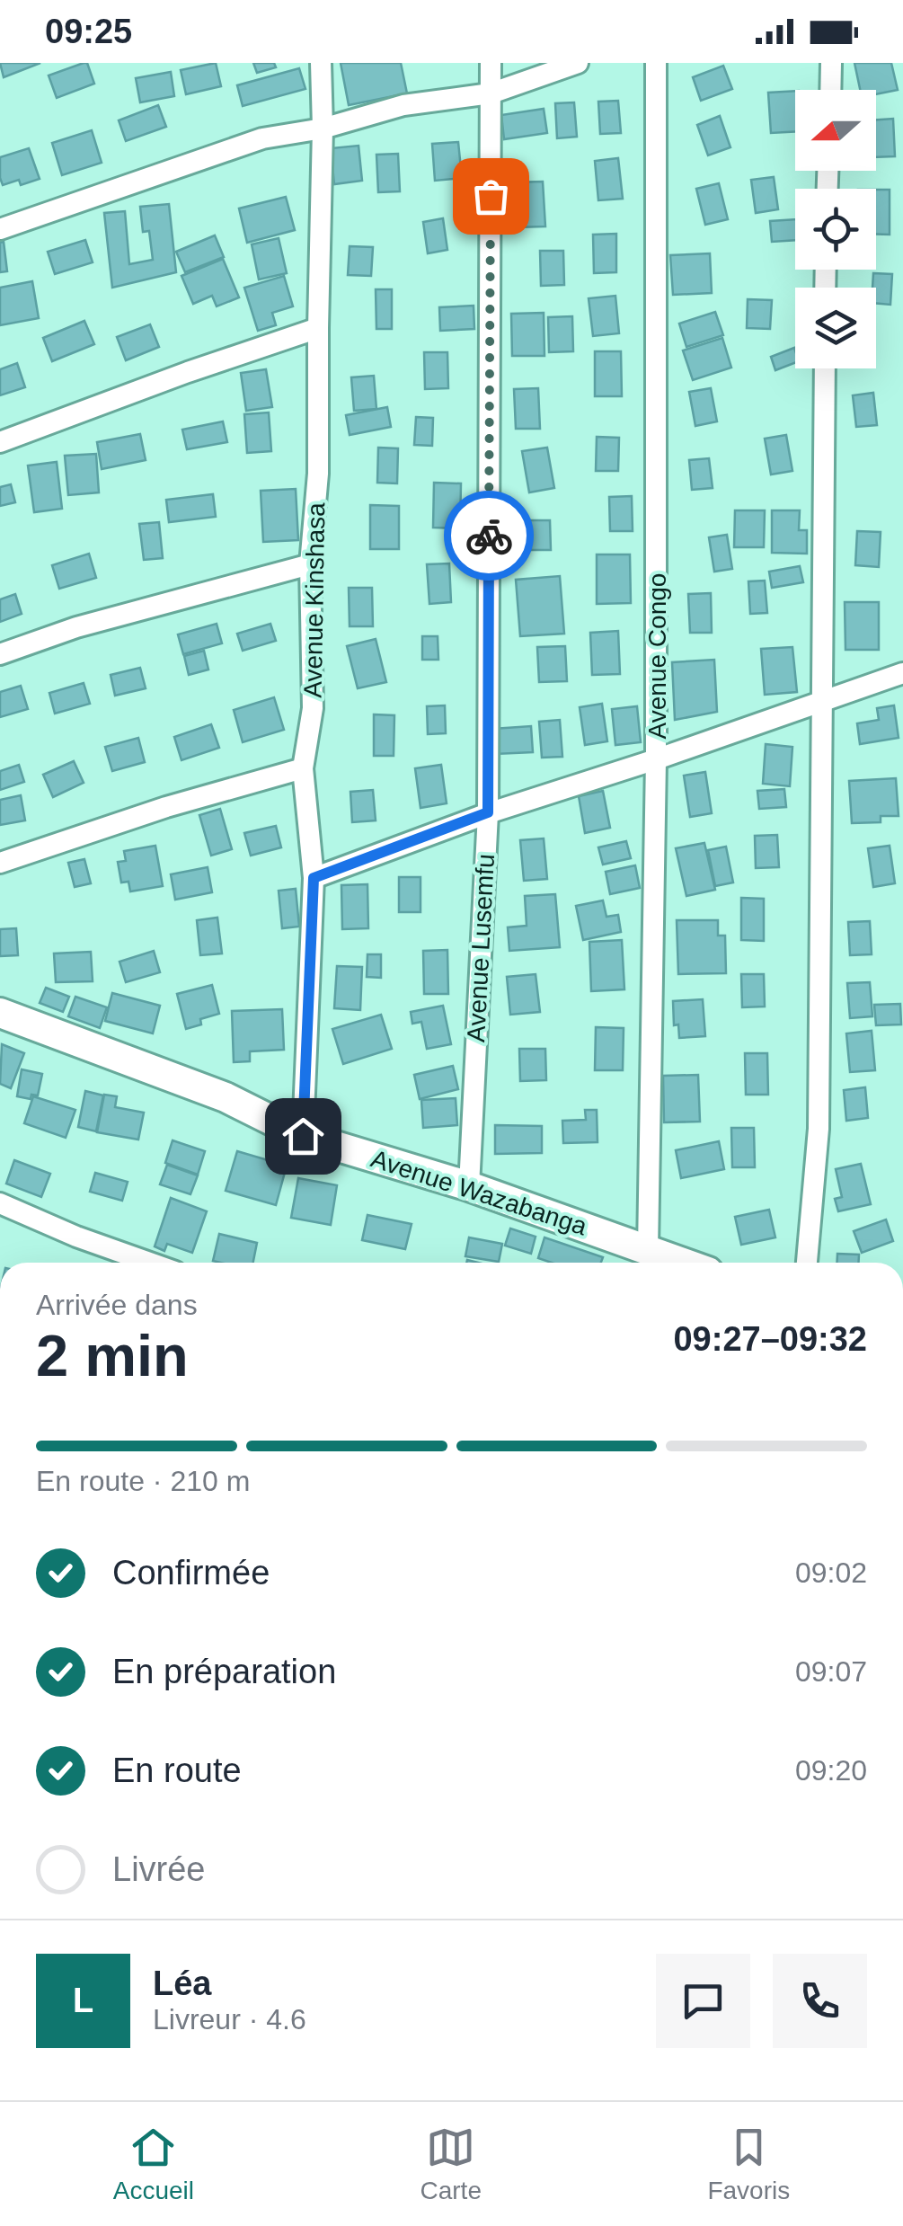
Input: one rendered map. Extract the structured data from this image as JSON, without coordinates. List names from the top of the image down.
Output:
{
  "streets": {
    "main road": ["Avenue Wazabanga"],
    "street": ["Avenue Kinshasa", "Avenue Congo", "Avenue Lusemfu"]
  },
  "crossings": [
    ["Avenue Kinshasa", "Avenue Wazabanga"],
    ["Avenue Congo", "Avenue Wazabanga"],
    ["Avenue Lusemfu", "Avenue Wazabanga"]
  ],
  "north": "left",
  "page": {
    "status": "09:25",
    "heading": ["2 min", "Arrivée dans", "09:27–09:32"],
    "panel": ["Léa", "Livreur · 4.6"],
    "bar": "En route · 210 m",
    "list": [
      ["Confirmée", "09:02"],
      ["En préparation", "09:07"],
      ["En route", "09:20"],
      "Livrée"
    ],
    "round": "L",
    "tabs": ["Accueil", "Carte", "Favoris"]
  }
}
